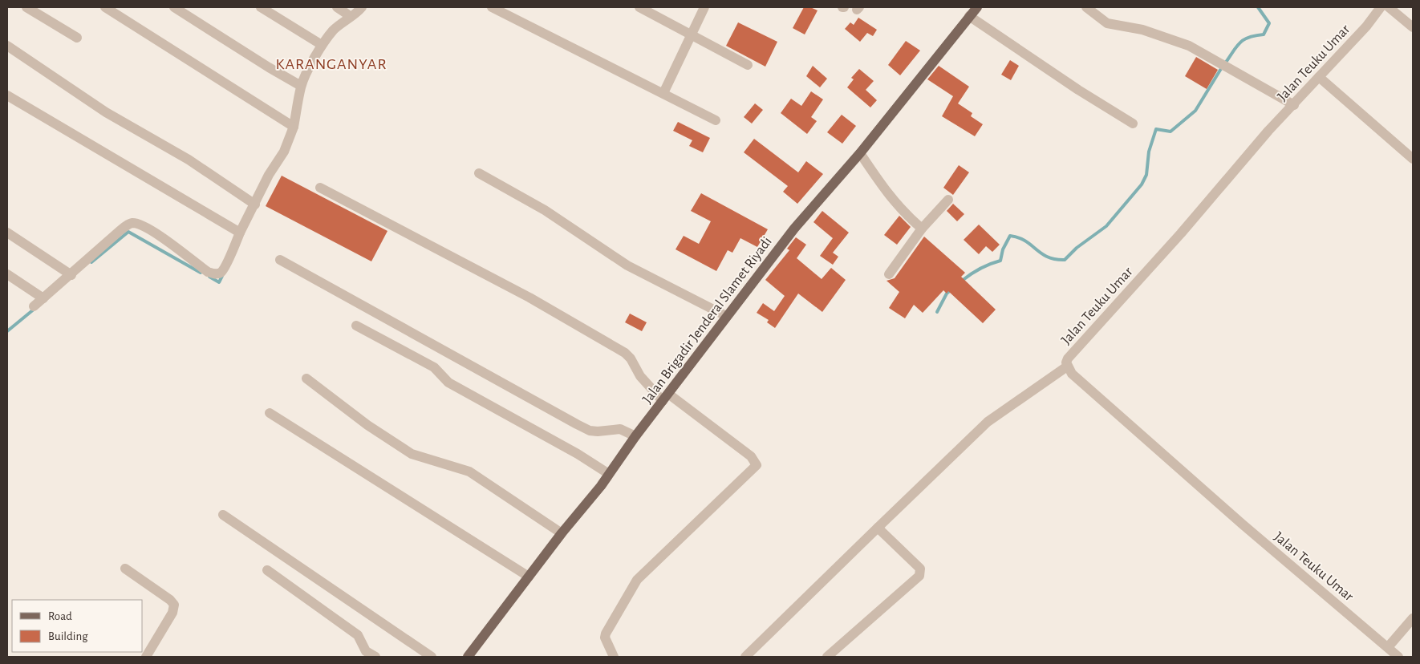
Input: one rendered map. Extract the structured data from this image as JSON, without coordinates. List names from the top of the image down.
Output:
{
  "streets": {
    "main road": ["Jalan Brigadir Jenderal Slamet Riyadi"],
    "street": ["Jalan Teuku Umar"]
  },
  "districts": ["KARANGANYAR"],
  "legend": ["Road", "Building"]
}
